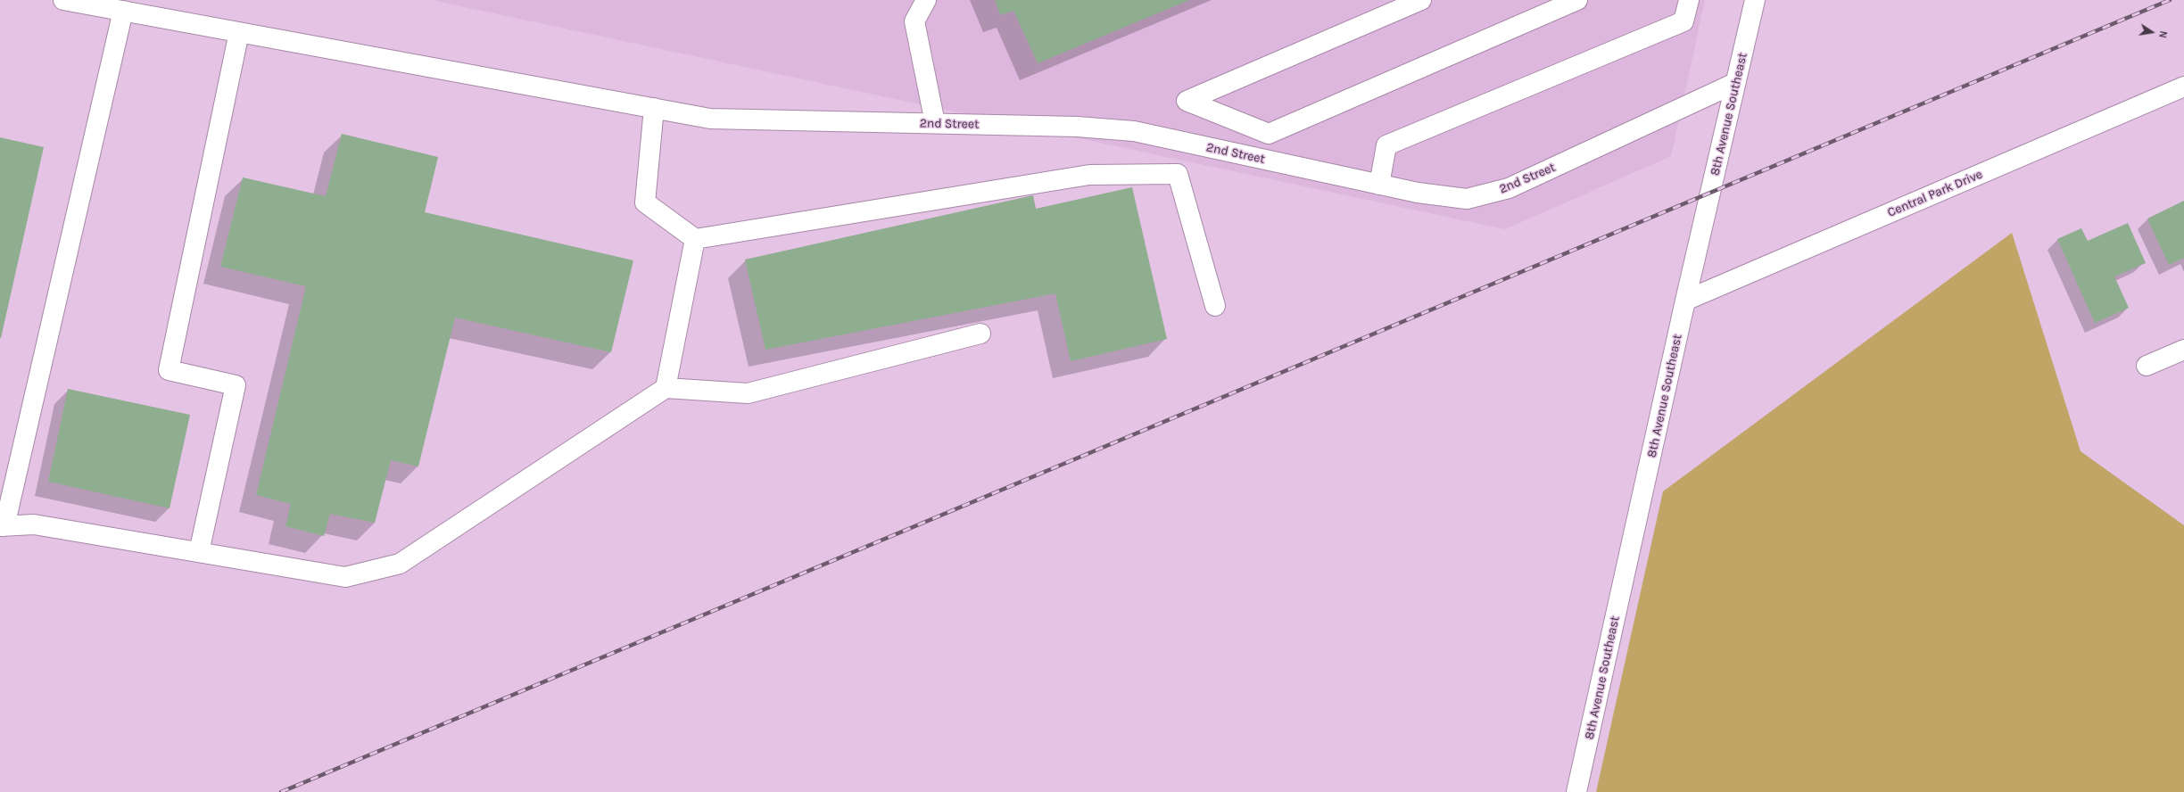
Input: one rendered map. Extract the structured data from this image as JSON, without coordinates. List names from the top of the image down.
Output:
{
  "streets": {
    "street": ["8th Avenue Southeast", "2nd Street", "Central Park Drive"]
  },
  "crossings": [
    ["8th Avenue Southeast", "2nd Street"],
    ["8th Avenue Southeast", "Central Park Drive"]
  ],
  "north": "right"
}
